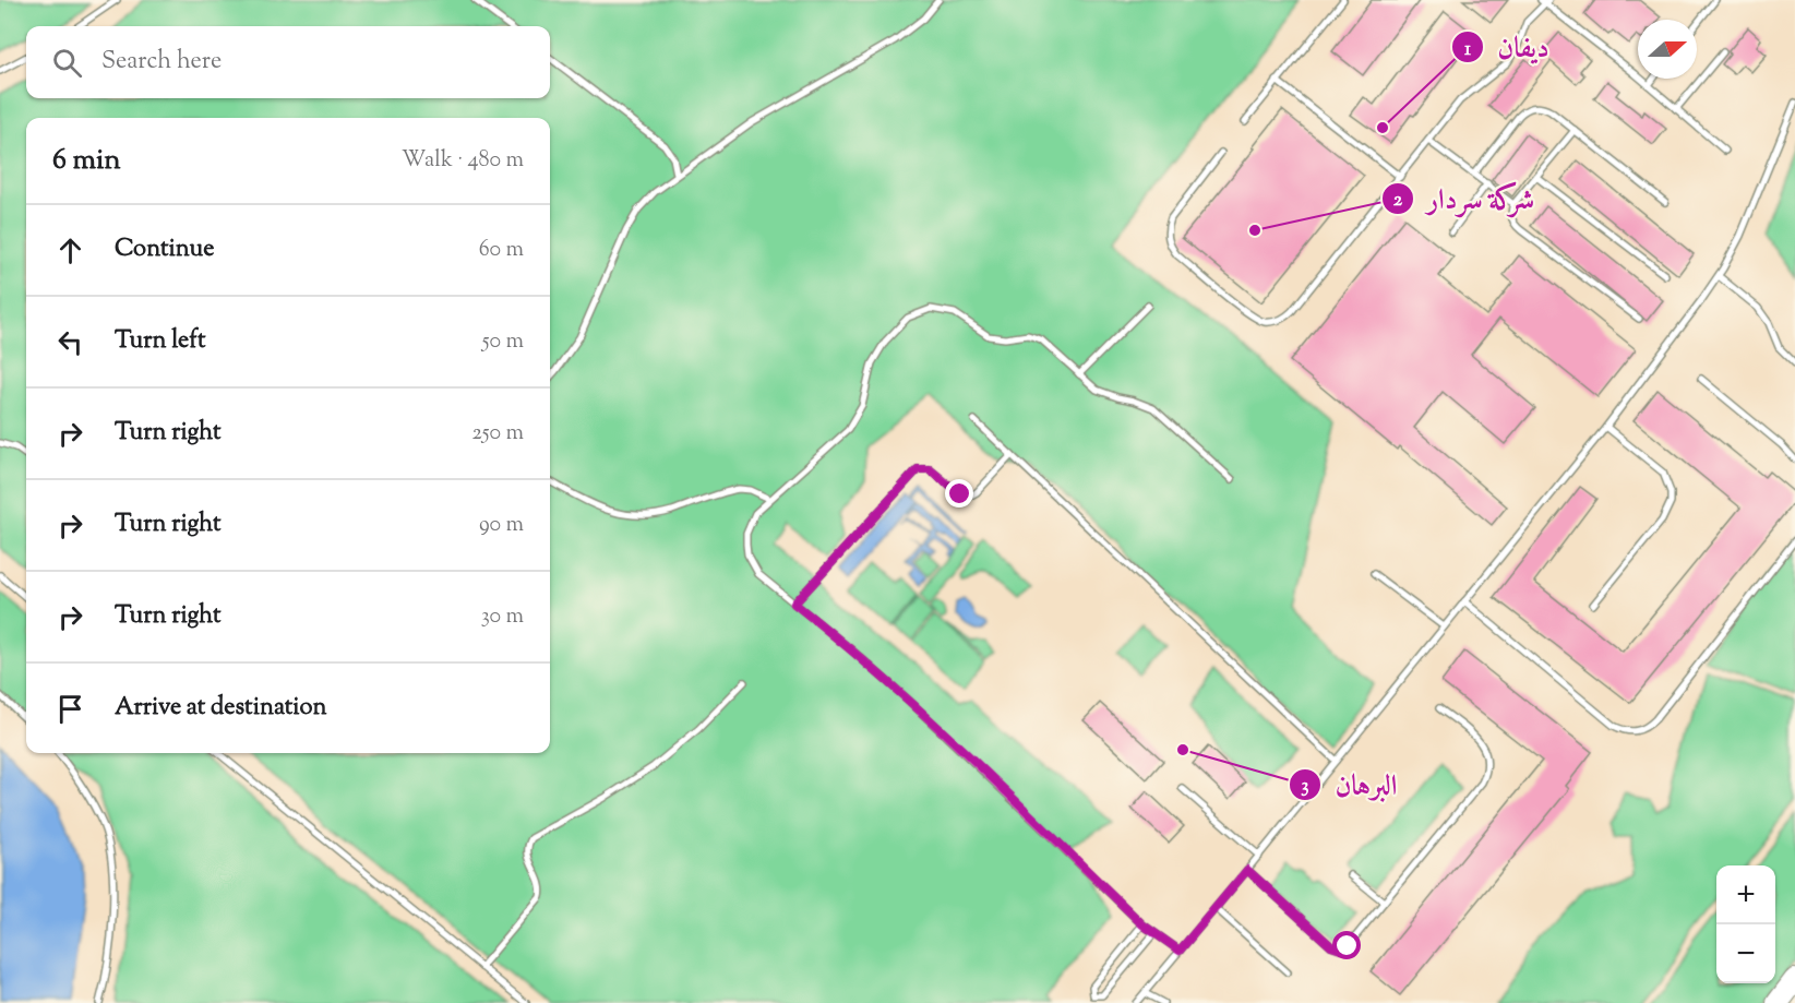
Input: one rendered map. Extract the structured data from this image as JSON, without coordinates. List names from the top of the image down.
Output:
{
  "places": ["ديفان", "شركة سردار", "البرهان"],
  "north": "right",
  "page": {
    "search": "Search here",
    "heading": ["6 min", "Walk · 480 m"],
    "list": [
      ["Continue", "60 m"],
      ["Turn left", "50 m"],
      ["Turn right", "250 m"],
      ["Turn right", "90 m"],
      ["Turn right", "30 m"],
      "Arrive at destination"
    ],
    "map_buttons": ["+", "−"]
  }
}
